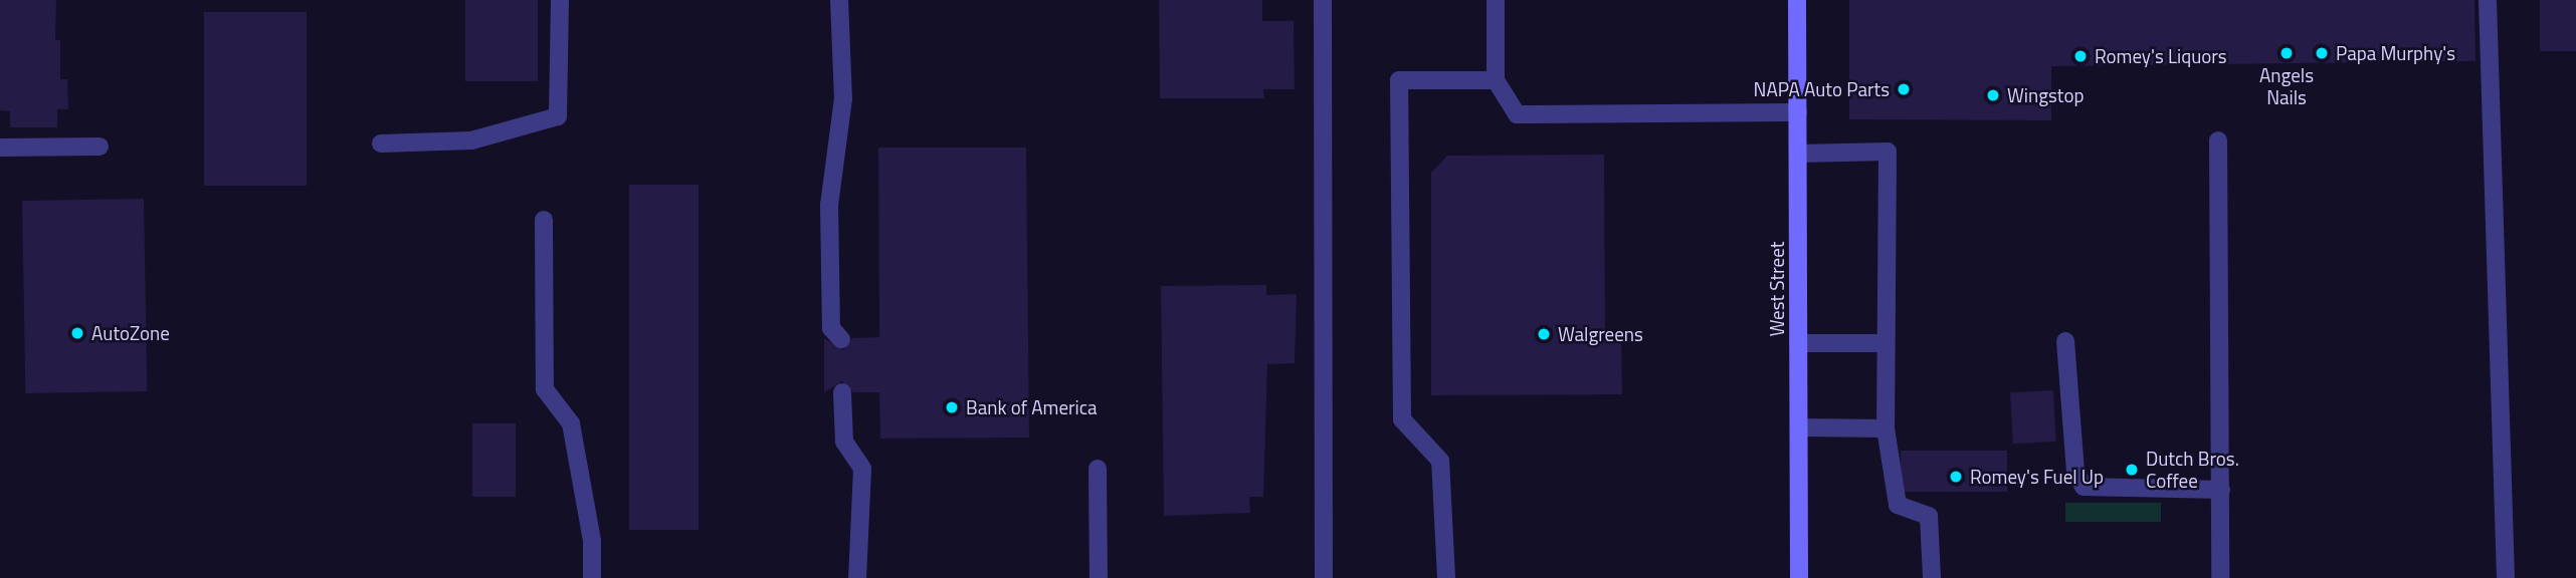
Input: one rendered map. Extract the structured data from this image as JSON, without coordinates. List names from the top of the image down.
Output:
{
  "streets": {
    "main road": ["West Street"]
  },
  "places": [
    "Angels Nails",
    "Papa Murphy's",
    "Romey's Liquors",
    "NAPA Auto Parts",
    "Wingstop",
    "AutoZone",
    "Walgreens",
    "Bank of America",
    "Dutch Bros. Coffee",
    "Romey's Fuel Up"
  ]
}
